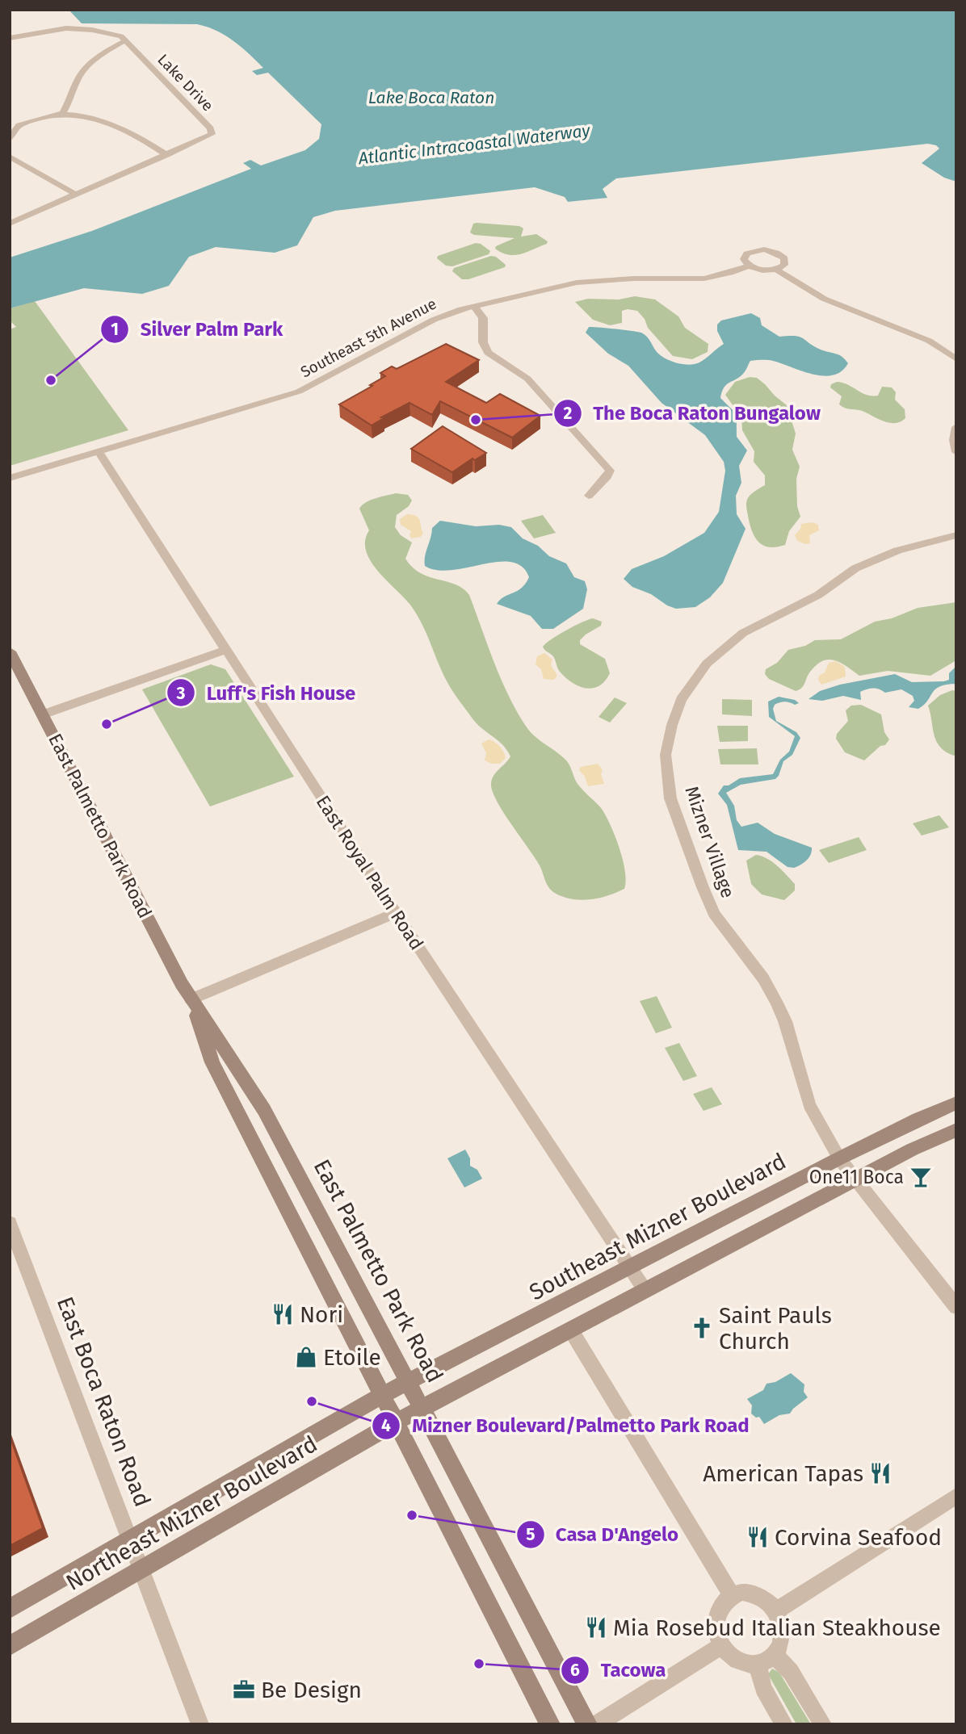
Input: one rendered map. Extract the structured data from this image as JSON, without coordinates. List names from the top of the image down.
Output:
{
  "streets": {
    "main road": ["East Palmetto Park Road", "Southeast Mizner Boulevard", "Northeast Mizner Boulevard"],
    "street": [
      "Lake Drive",
      "Southeast 5th Avenue",
      "Mizner Village",
      "East Royal Palm Road",
      "East Boca Raton Road"
    ]
  },
  "crossings": [
    ["Southeast 5th Avenue", "East Royal Palm Road"],
    ["East Palmetto Park Road", "Southeast Mizner Boulevard"],
    ["East Palmetto Park Road", "Northeast Mizner Boulevard"],
    ["Mizner Village", "Southeast Mizner Boulevard"],
    ["East Royal Palm Road", "Southeast Mizner Boulevard"],
    ["Southeast Mizner Boulevard", "Northeast Mizner Boulevard"],
    ["East Boca Raton Road", "Northeast Mizner Boulevard"]
  ],
  "water": ["Lake Boca Raton", "Atlantic Intracoastal Waterway"],
  "places": {
    "other": [
      "Silver Palm Park",
      "The Boca Raton Bungalow",
      "Luff's Fish House",
      "Mizner Boulevard/Palmetto Park Road",
      "Casa D'Angelo",
      "Tacowa"
    ],
    "bar": ["One11 Boca"],
    "restaurant": [
      "Nori",
      "American Tapas",
      "Corvina Seafood",
      "Mia Rosebud Italian Steakhouse"
    ],
    "church": ["Saint Pauls Church"],
    "shop": ["Etoile"],
    "office": ["Be Design"]
  }
}
